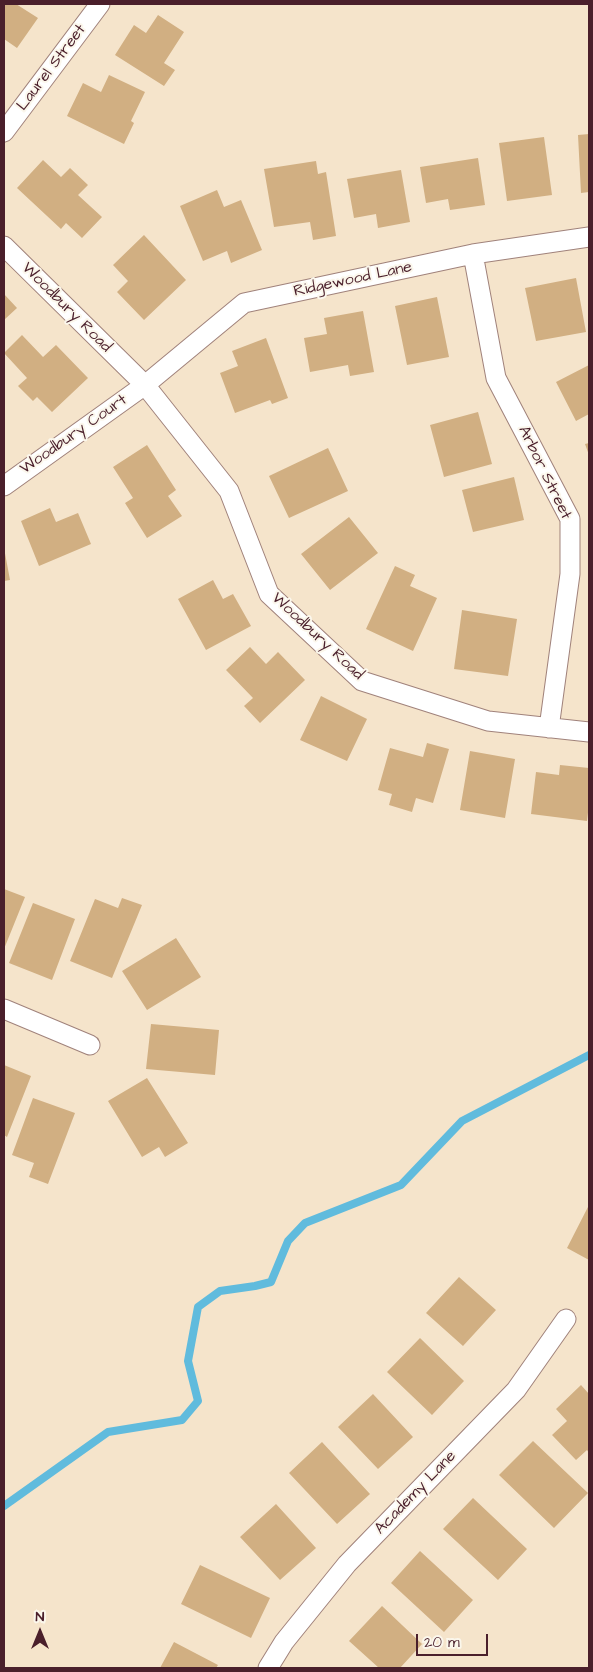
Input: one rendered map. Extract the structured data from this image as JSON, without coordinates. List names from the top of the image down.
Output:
{
  "streets": {
    "street": [
      "Laurel Street",
      "Ridgewood Lane",
      "Woodbury Road",
      "Woodbury Court",
      "Arbor Street",
      "Academy Lane"
    ]
  },
  "crossings": [
    ["Ridgewood Lane", "Woodbury Road"],
    ["Ridgewood Lane", "Woodbury Court"],
    ["Ridgewood Lane", "Arbor Street"],
    ["Woodbury Road", "Woodbury Court"],
    ["Woodbury Road", "Arbor Street"]
  ],
  "scale_bar": "20 m",
  "north": "top"
}
